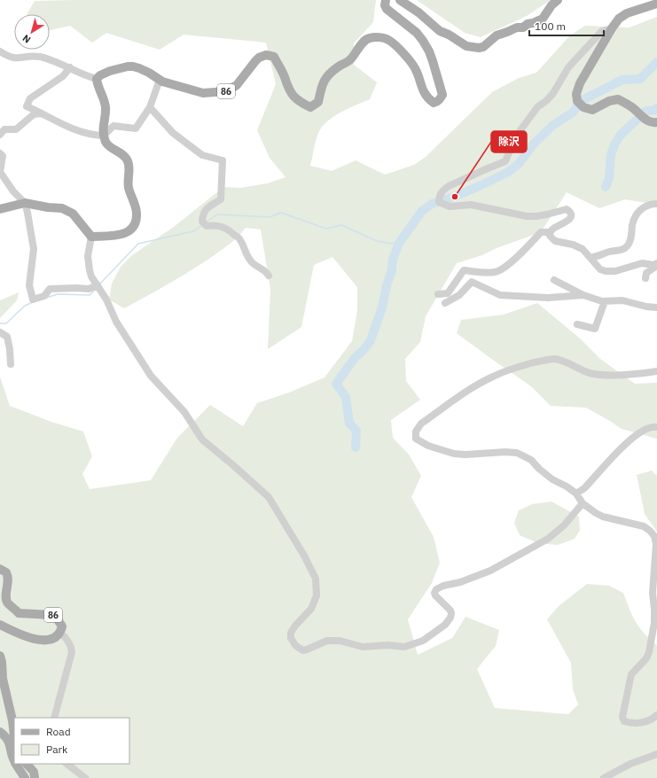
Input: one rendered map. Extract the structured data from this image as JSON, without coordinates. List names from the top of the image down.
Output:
{
  "streets": {
    "main road": ["86"]
  },
  "places": ["除沢"],
  "legend": ["Road", "Park"],
  "scale_bar": "100 m",
  "north": "bottom left"
}
